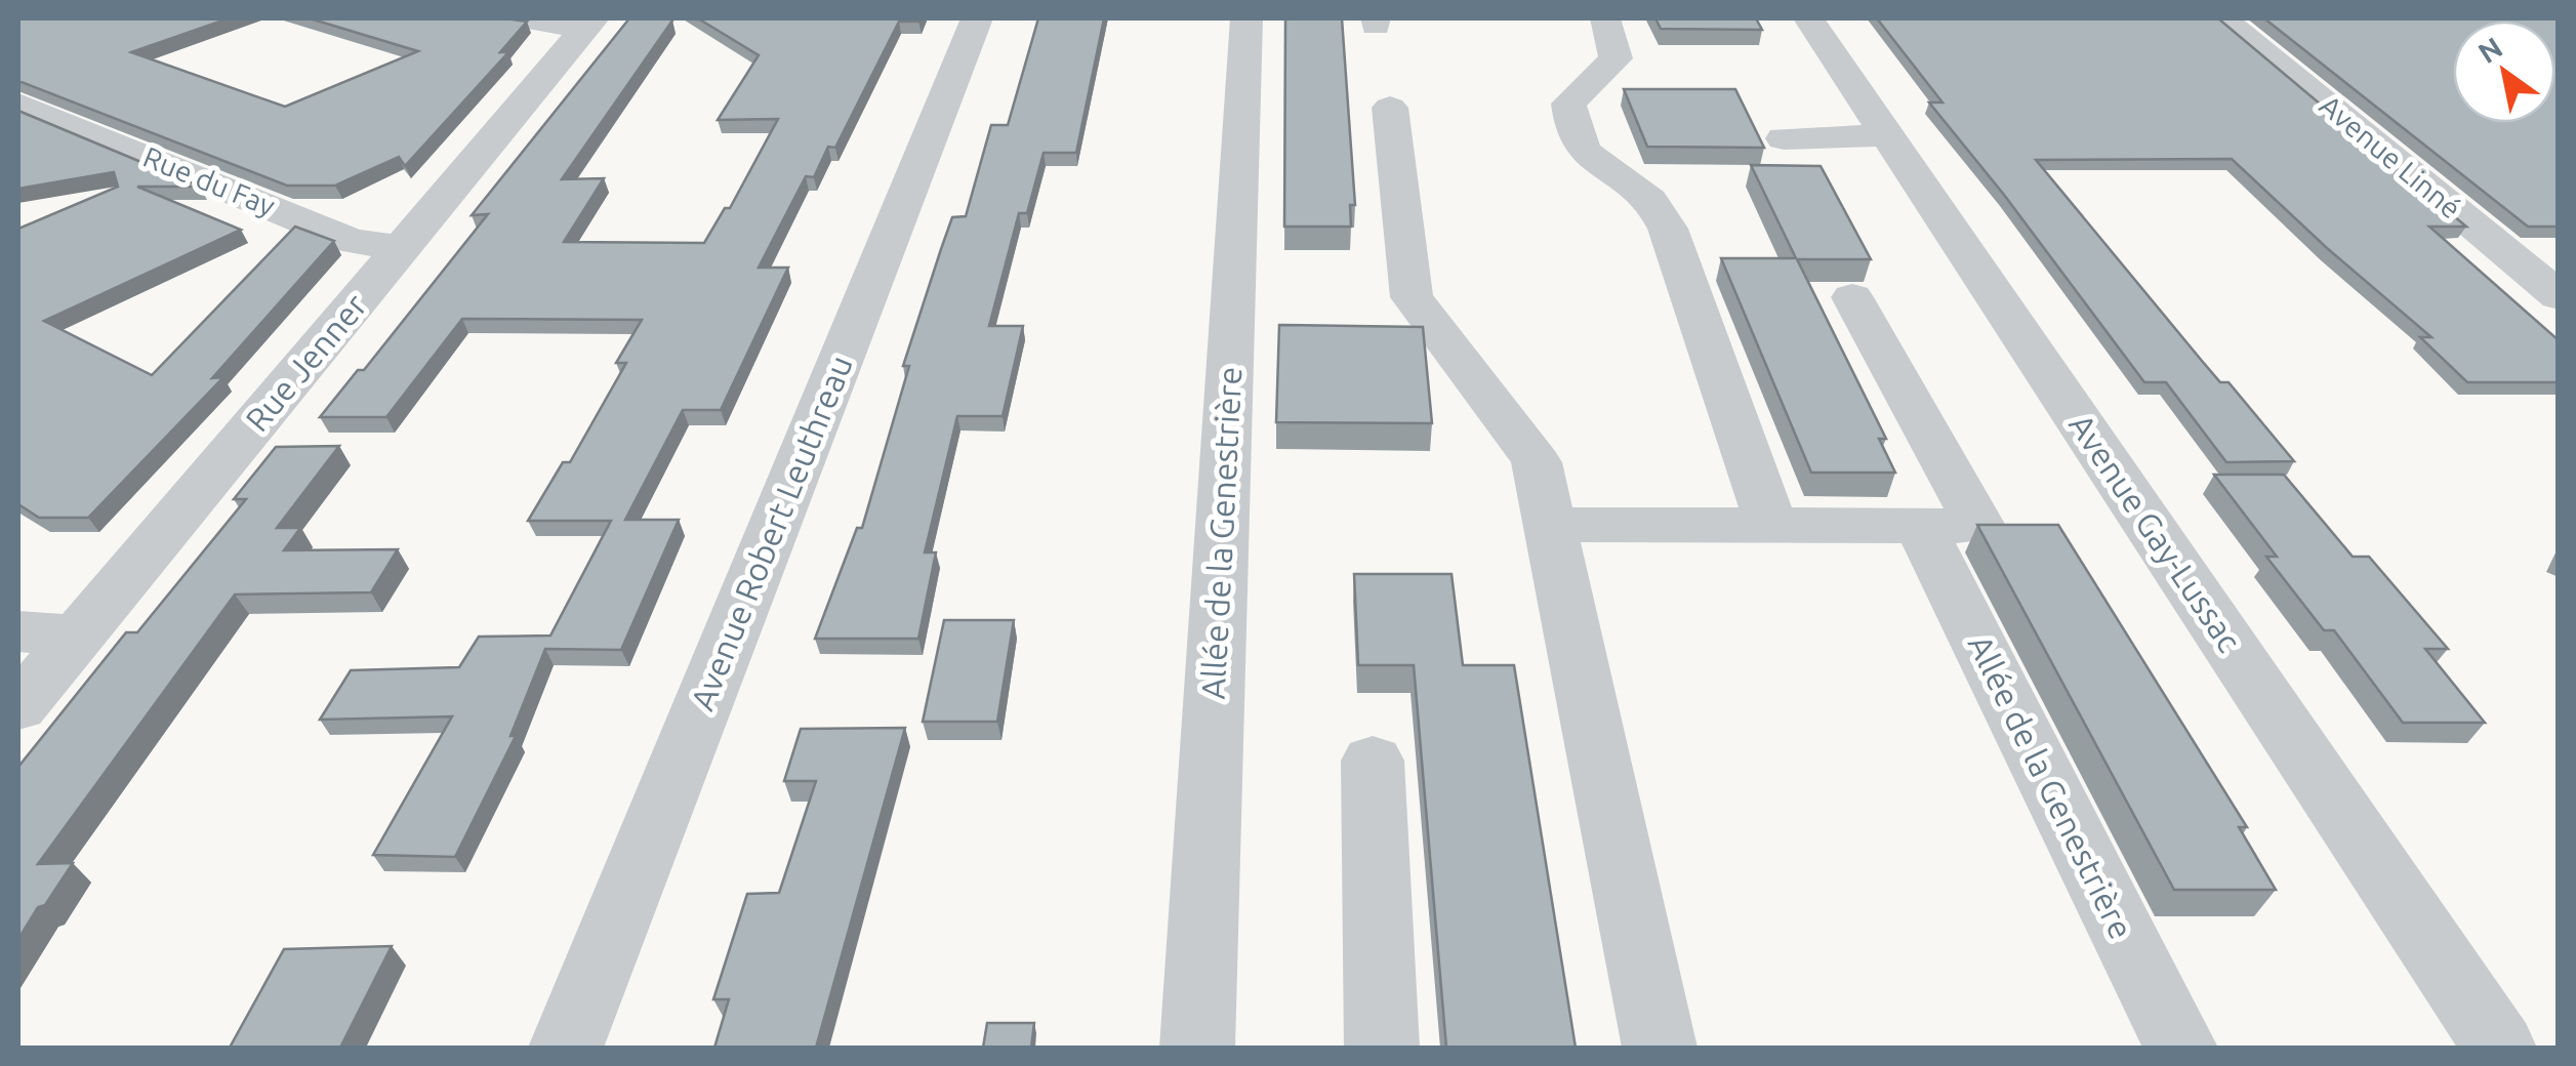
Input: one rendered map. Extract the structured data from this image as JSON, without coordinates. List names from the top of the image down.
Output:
{
  "streets": {
    "street": [
      "Avenue Linné",
      "Rue du Fay",
      "Rue Jenner",
      "Avenue Robert Leuthreau",
      "Allée de la Genestrière",
      "Avenue Gay-Lussac"
    ]
  },
  "crossings": [
    ["Rue du Fay", "Rue Jenner"]
  ],
  "north": "top left"
}
